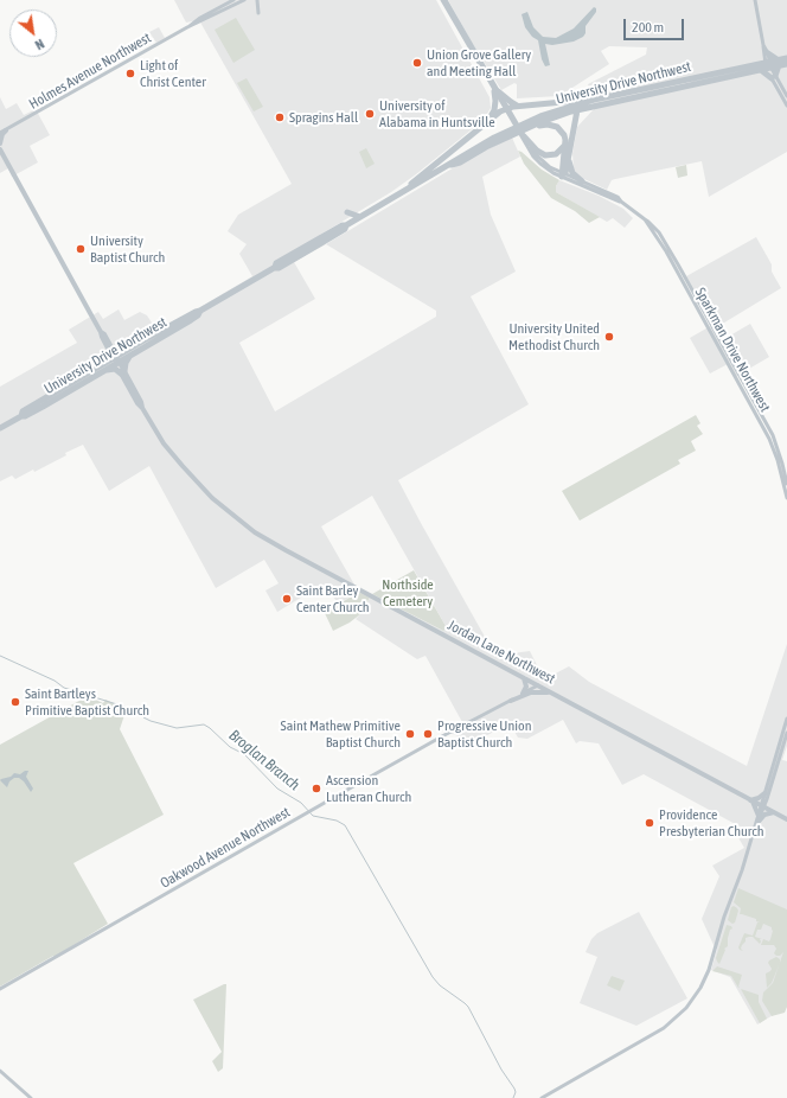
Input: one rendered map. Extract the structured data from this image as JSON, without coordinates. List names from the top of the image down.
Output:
{
  "streets": {
    "highway": ["University Drive Northwest"],
    "main road": [
      "Holmes Avenue Northwest",
      "Sparkman Drive Northwest",
      "Jordan Lane Northwest",
      "Oakwood Avenue Northwest"
    ]
  },
  "crossings": [
    ["University Drive Northwest", "Jordan Lane Northwest"],
    ["Jordan Lane Northwest", "Oakwood Avenue Northwest"]
  ],
  "water": ["Broglan Branch"],
  "parks": ["Northside Cemetery"],
  "places": [
    "Union Grove Gallery and Meeting Hall",
    "Light of Christ Center",
    "University of Alabama in Huntsville",
    "Spragins Hall",
    "University Baptist Church",
    "University United Methodist Church",
    "Saint Barley Center Church",
    "Saint Bartleys Primitive Baptist Church",
    "Saint Mathew Primitive Baptist Church",
    "Progressive Union Baptist Church",
    "Ascension Lutheran Church",
    "Providence Presbyterian Church"
  ],
  "scale_bar": "200 m",
  "north": "bottom right"
}
